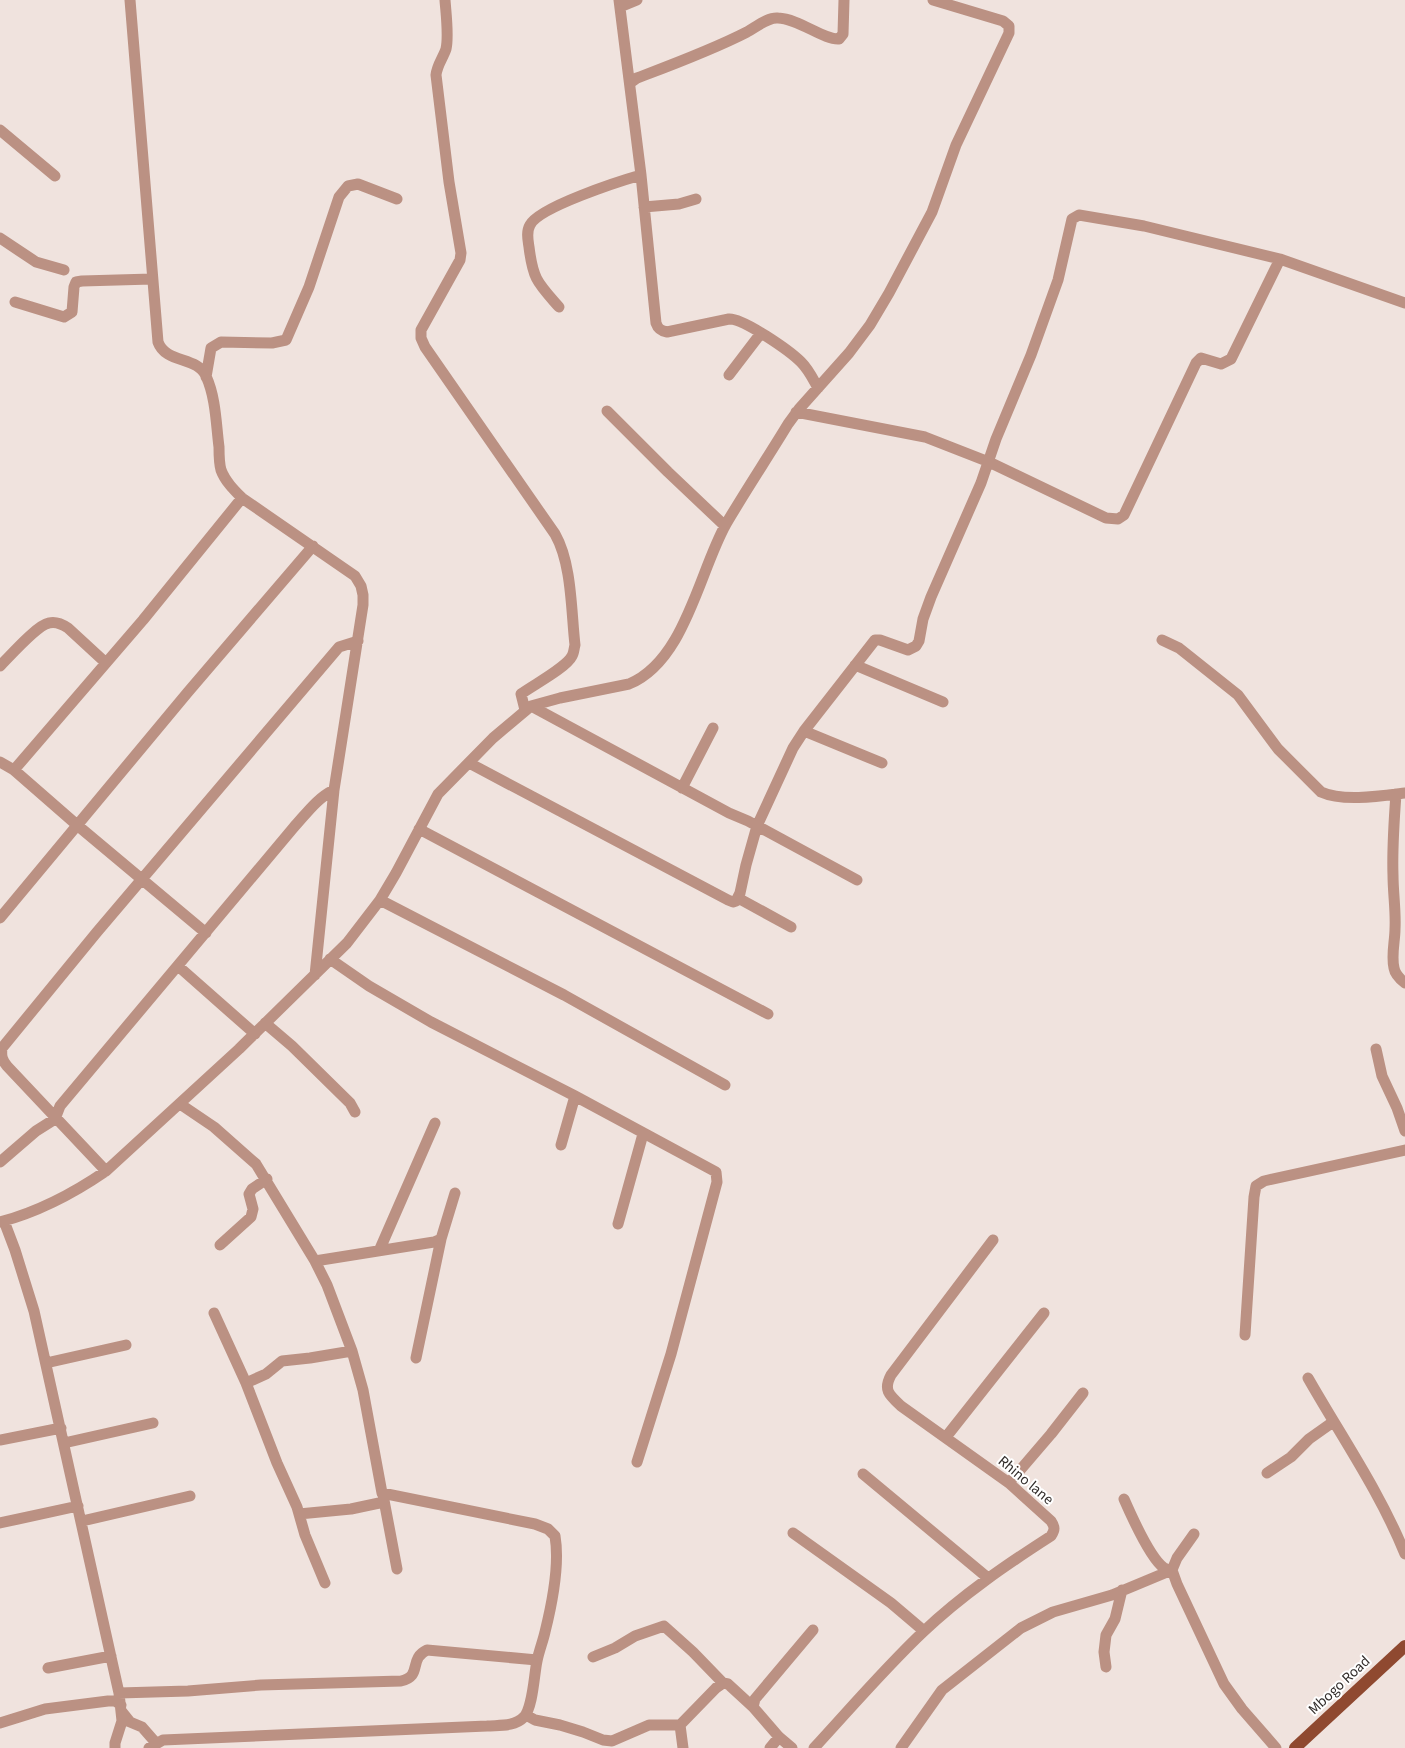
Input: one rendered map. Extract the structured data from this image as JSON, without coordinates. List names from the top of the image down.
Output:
{
  "streets": {
    "main road": ["Mbogo Road"],
    "street": ["Rhino lane"]
  }
}
